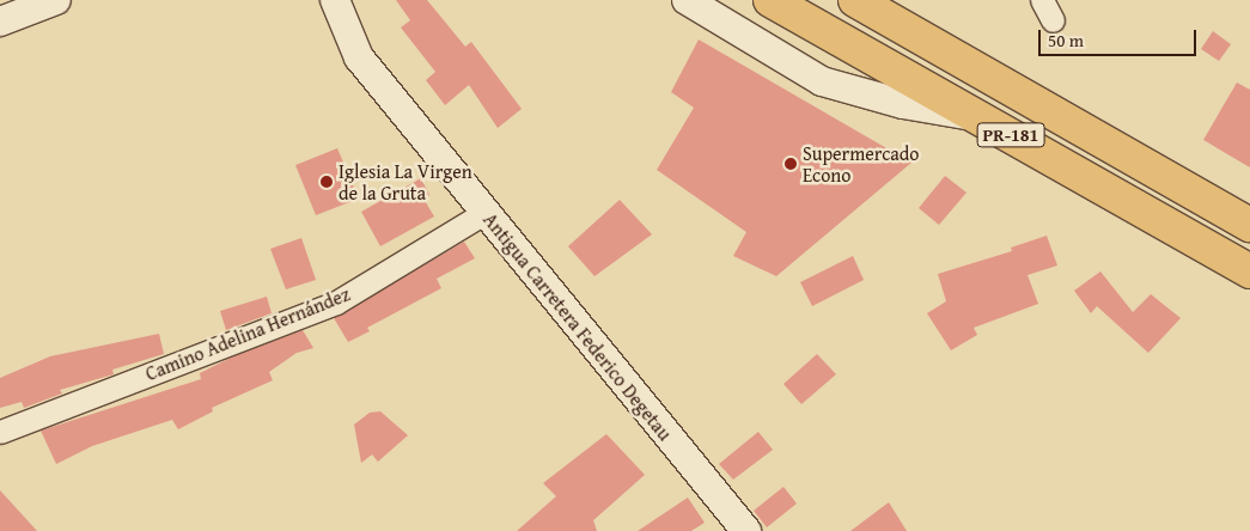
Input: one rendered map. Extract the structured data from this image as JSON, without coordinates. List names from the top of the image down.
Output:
{
  "streets": {
    "main road": ["PR-181"],
    "street": ["Antigua Carretera Federico Degetau", "Camino Adelina Hernández"]
  },
  "crossings": [
    ["Antigua Carretera Federico Degetau", "Camino Adelina Hernández"]
  ],
  "places": ["Supermercado Econo", "Iglesia La Virgen de la Gruta"],
  "scale_bar": "50 m"
}
